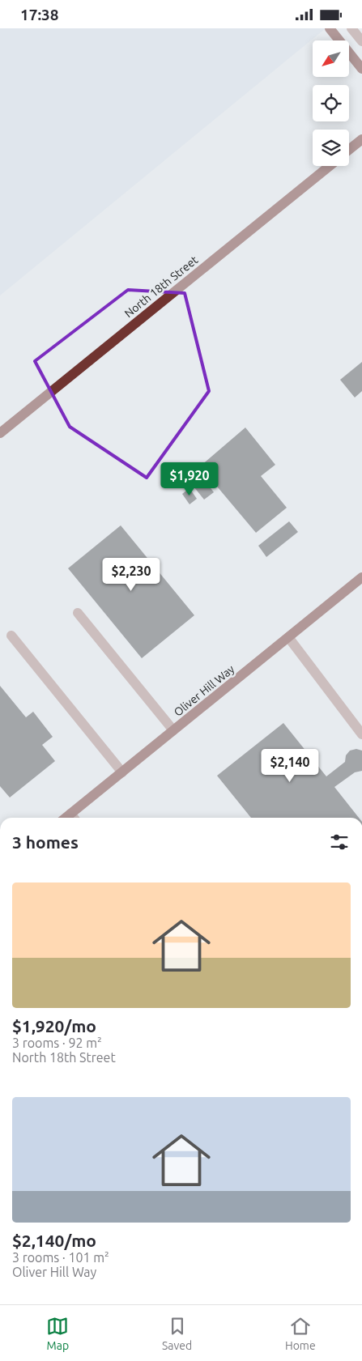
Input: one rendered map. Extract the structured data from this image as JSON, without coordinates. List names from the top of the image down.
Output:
{
  "streets": {
    "main road": ["North 18th Street", "Oliver Hill Way"]
  },
  "north": "bottom left",
  "page": {
    "status": "17:38",
    "price": ["$1,920", "$2,230", "$2,140"],
    "heading": "3 homes",
    "list": [
      {
        "name": "$1,920/mo",
        "note": "3 rooms · 92 m² · North 18th Street"
      },
      {
        "name": "$2,140/mo",
        "note": "3 rooms · 101 m² · Oliver Hill Way"
      }
    ],
    "tabs": ["Map", "Saved", "Home"]
  }
}
